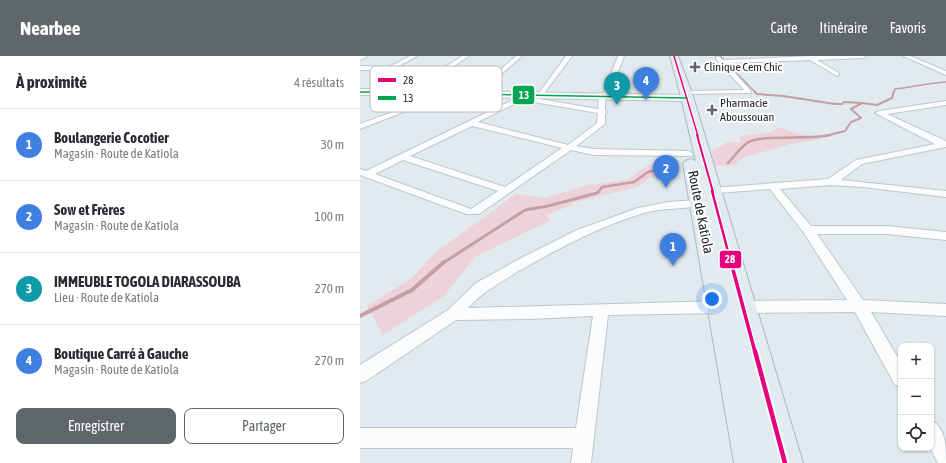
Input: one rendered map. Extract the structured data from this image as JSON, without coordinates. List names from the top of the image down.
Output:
{
  "streets": {
    "highway": ["Route de Katiola"]
  },
  "places": {
    "health": ["Clinique Cem Chic", "Pharmacie Aboussouan"]
  },
  "lines": ["transit line 28", "transit line 13"],
  "legend": ["28", "13"],
  "page": {
    "header": "Nearbee",
    "nav": ["Carte", "Itinéraire", "Favoris"],
    "heading": ["À proximité", "4 résultats"],
    "pins": [
      "4",
      "3",
      "2",
      "1"
    ],
    "list": [
      {
        "mark": "1",
        "name": "Boulangerie Cocotier",
        "note": "Magasin · Route de Katiola",
        "value": "30 m"
      },
      {
        "mark": "2",
        "name": "Sow et Frères",
        "note": "Magasin · Route de Katiola",
        "value": "100 m"
      },
      {
        "mark": "3",
        "name": "IMMEUBLE TOGOLA DIARASSOUBA",
        "note": "Lieu · Route de Katiola",
        "value": "270 m"
      },
      {
        "mark": "4",
        "name": "Boutique Carré à Gauche",
        "note": "Magasin · Route de Katiola",
        "value": "270 m"
      }
    ],
    "map_buttons": ["+", "−"],
    "buttons": ["Enregistrer", "Partager"]
  }
}
